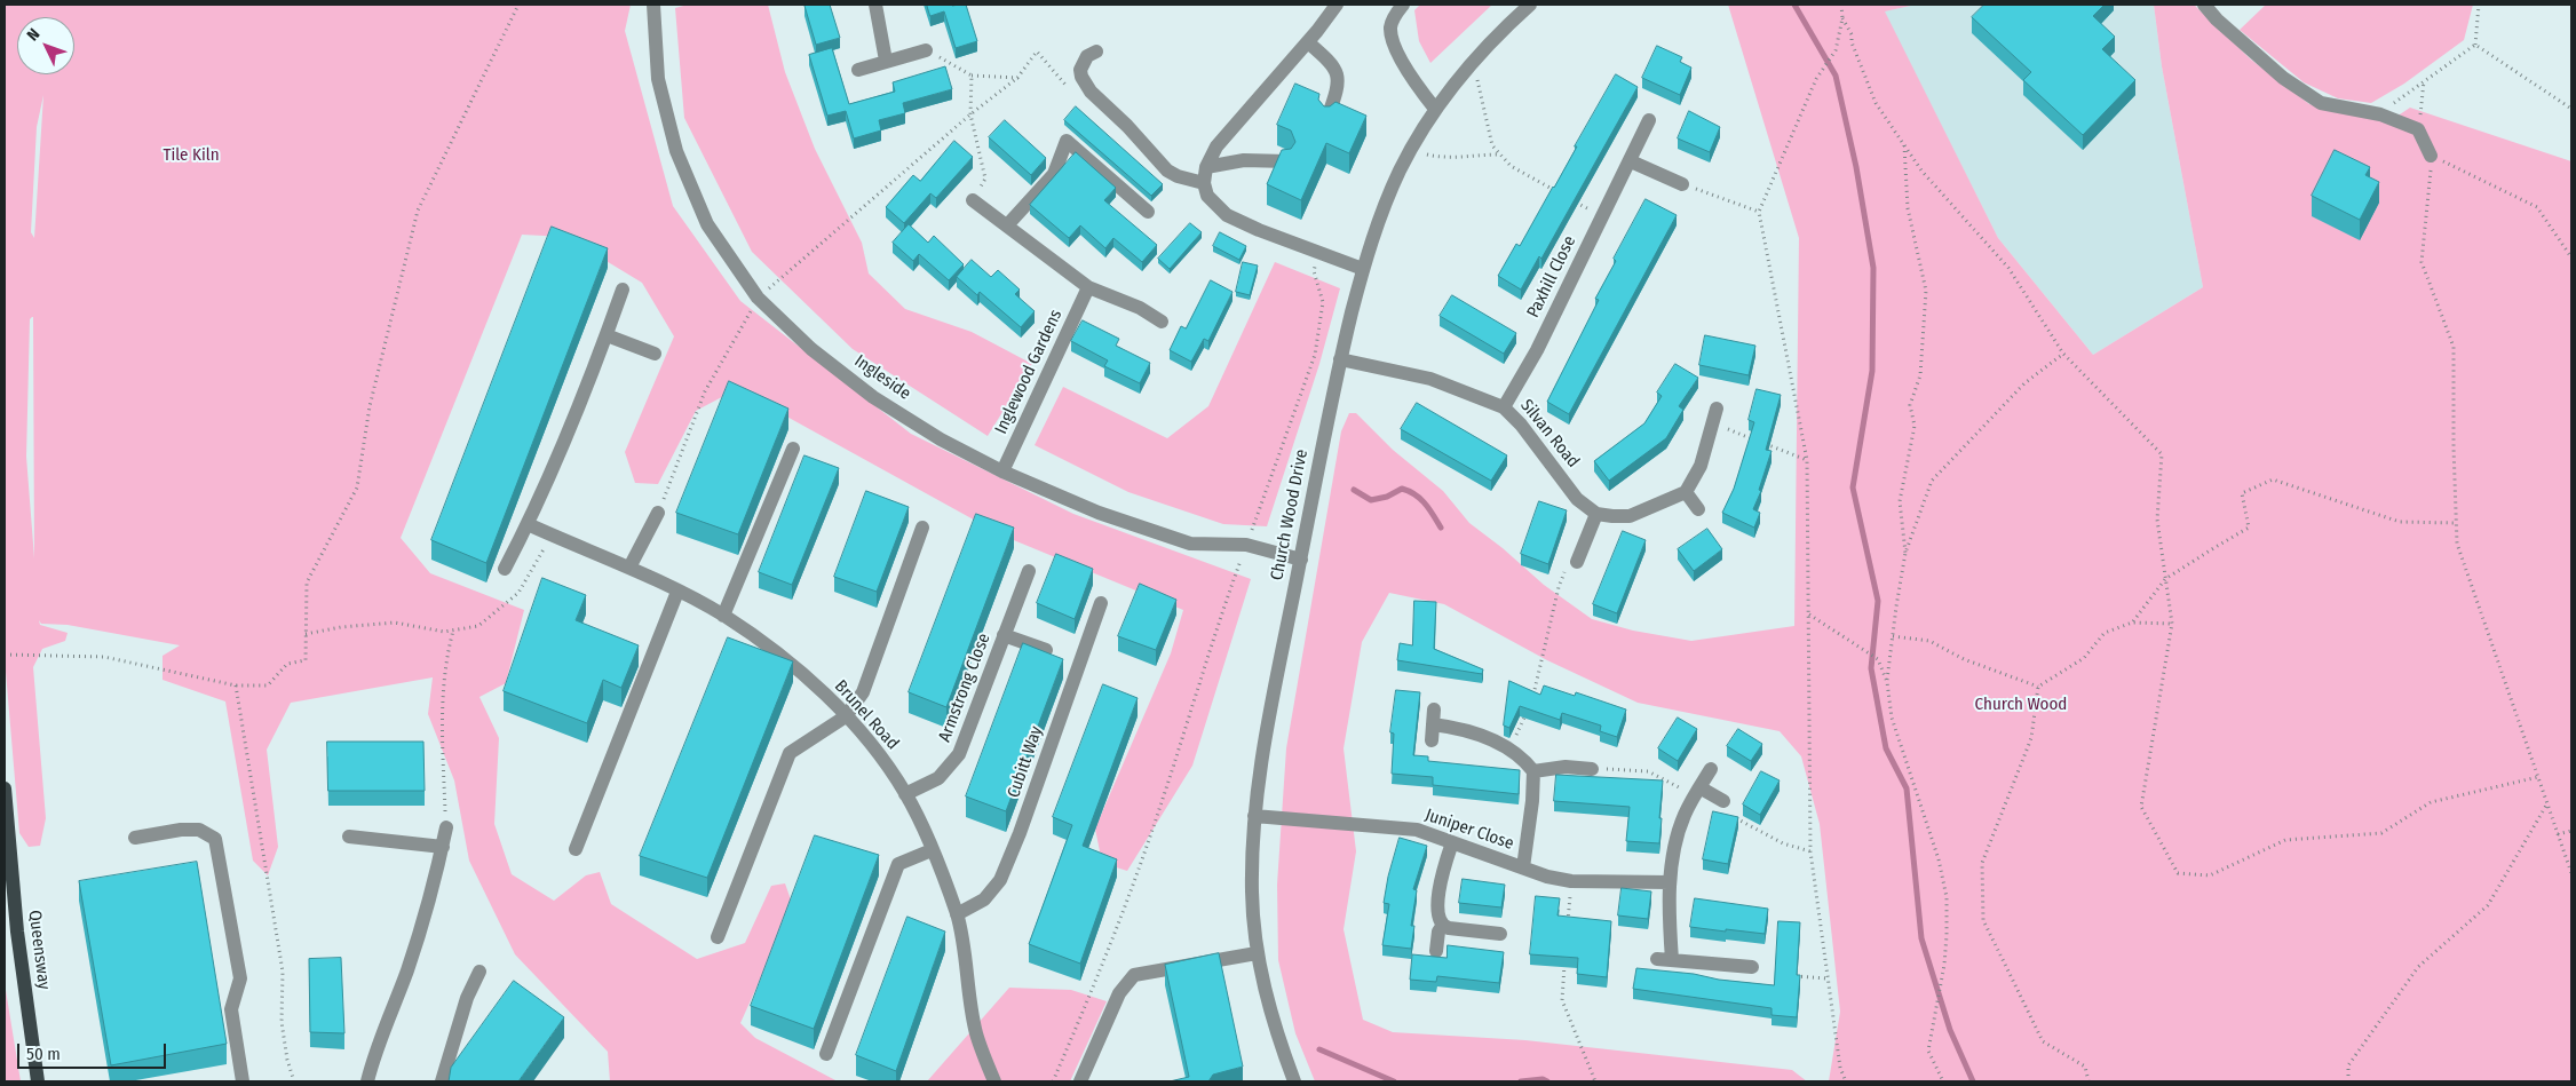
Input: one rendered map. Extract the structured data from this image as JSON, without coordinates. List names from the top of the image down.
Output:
{
  "streets": {
    "main road": ["Queensway"],
    "street": [
      "Paxhill Close",
      "Inglewood Gardens",
      "Ingleside",
      "Silvan Road",
      "Church Wood Drive",
      "Armstrong Close",
      "Brunel Road",
      "Cubitt Way",
      "Juniper Close"
    ]
  },
  "crossings": [
    ["Paxhill Close", "Silvan Road"],
    ["Inglewood Gardens", "Ingleside"],
    ["Ingleside", "Church Wood Drive"],
    ["Silvan Road", "Church Wood Drive"],
    ["Church Wood Drive", "Juniper Close"],
    ["Armstrong Close", "Brunel Road"],
    ["Brunel Road", "Cubitt Way"]
  ],
  "parks": ["Tile Kiln", "Church Wood"],
  "scale_bar": "50 m",
  "north": "top left"
}
